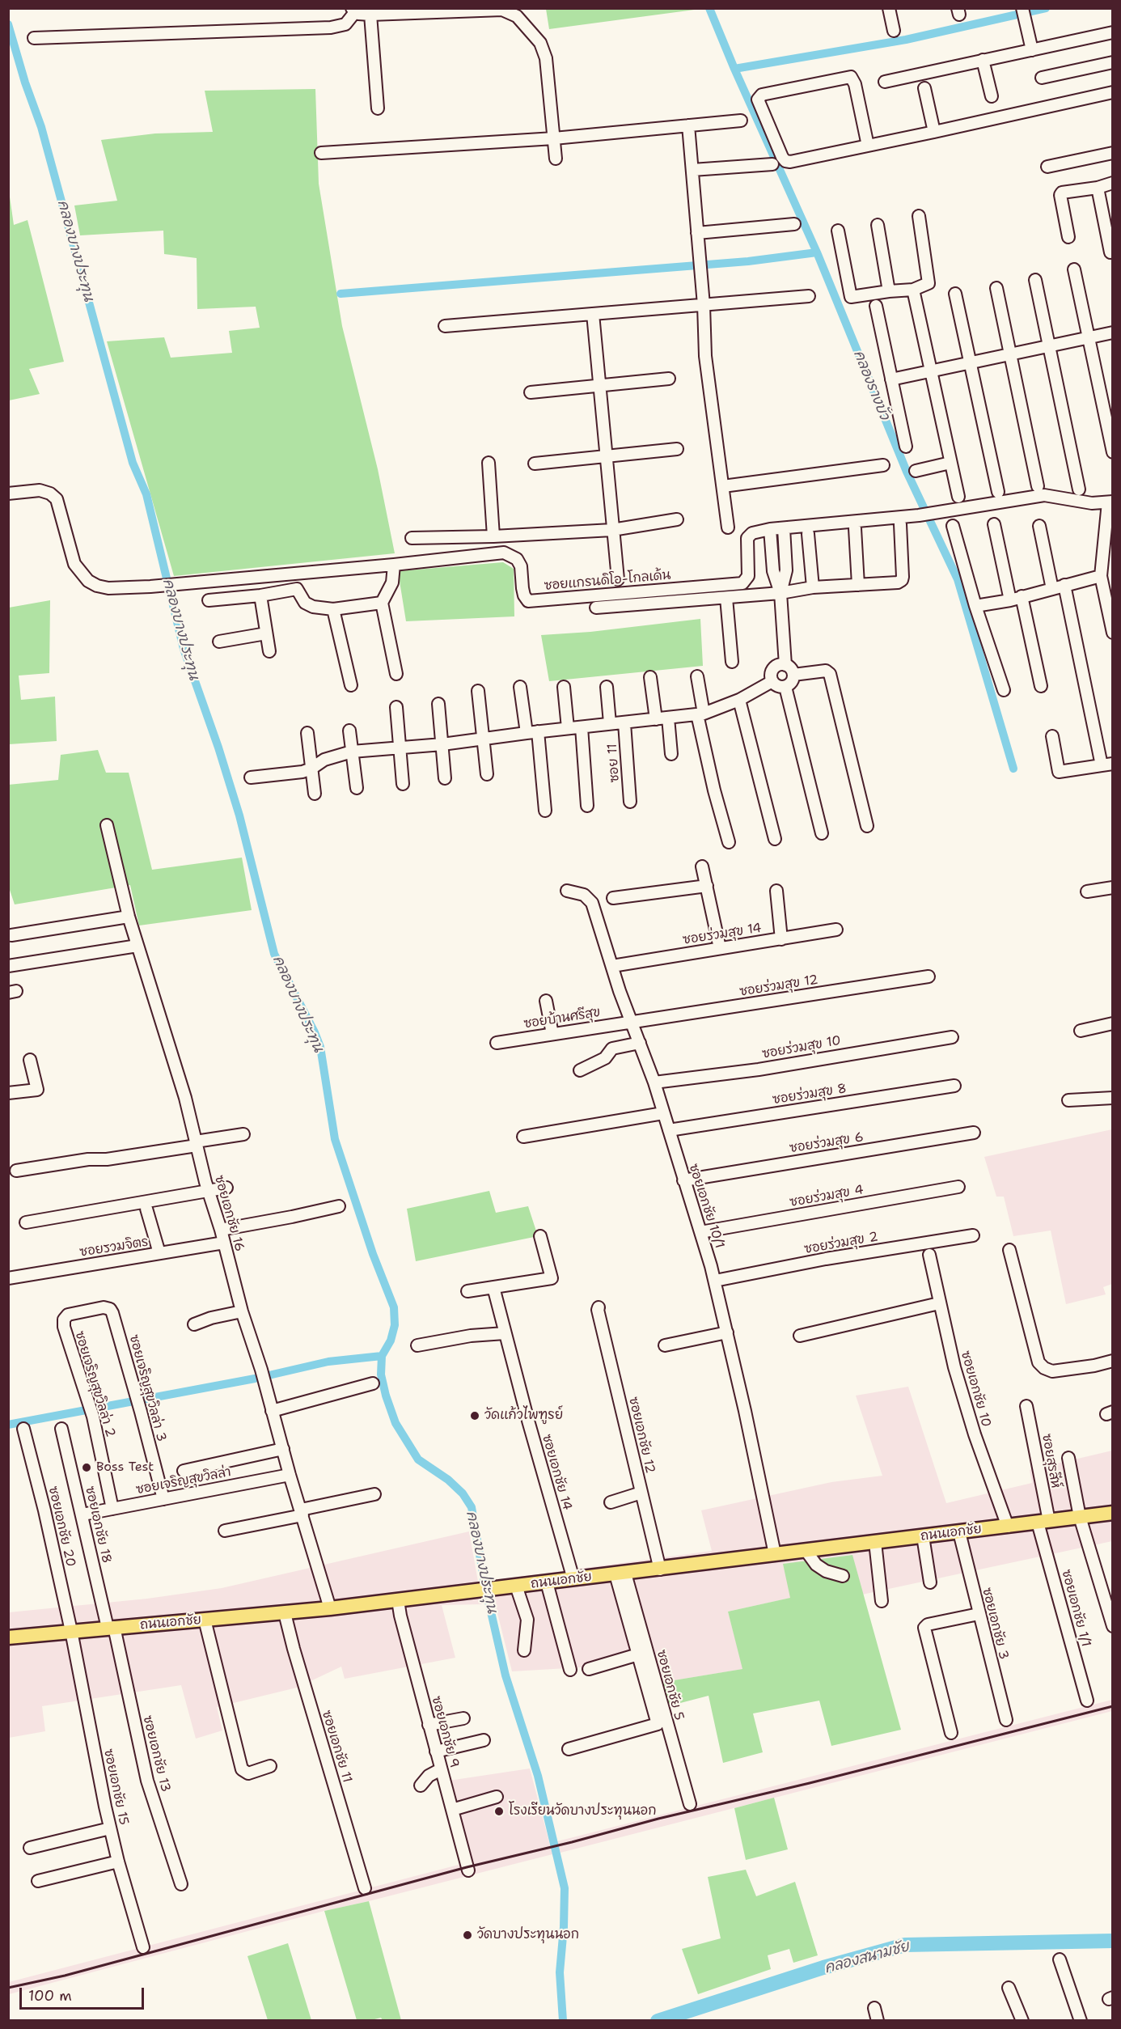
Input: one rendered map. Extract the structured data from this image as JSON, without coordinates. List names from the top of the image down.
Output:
{
  "streets": {
    "main road": ["ถนนเอกชัย"],
    "street": [
      "ซอยแกรนดิโอ-โกลเด้น",
      "ซอย 11",
      "ซอยร่วมสุข 14",
      "ซอยร่วมสุข 12",
      "ซอยบ้านศรีสุข",
      "ซอยร่วมสุข 10",
      "ซอยร่วมสุข 8",
      "ซอยร่วมสุข 6",
      "ซอยร่วมสุข 4",
      "ซอยเอกชัย 10/1",
      "ซอยเอกชัย 16",
      "ซอยร่วมสุข 2",
      "ซอยรวมจิตร",
      "ซอยเจริญสุขวิลล่า 2",
      "ซอยเจริญสุขวิลล่า 3",
      "ซอยเอกชัย 10",
      "ซอยเอกชัย 12",
      "ซอยสุรสีห์",
      "ซอยเอกชัย 14",
      "ซอยเจริญสุขวิลล่า",
      "ซอยเอกชัย 18",
      "ซอยเอกชัย 20",
      "ซอยเอกชัย 1/1",
      "ซอยเอกชัย 3",
      "ซอยเอกชัย 5",
      "ซอยเอกชัย 9",
      "ซอยเอกชัย 11",
      "ซอยเอกชัย 13",
      "ซอยเอกชัย 15"
    ]
  },
  "crossings": [
    ["ซอยร่วมสุข 14", "ซอยเอกชัย 10/1"],
    ["ซอยร่วมสุข 12", "ซอยบ้านศรีสุข"],
    ["ซอยร่วมสุข 12", "ซอยเอกชัย 10/1"],
    ["ซอยบ้านศรีสุข", "ซอยเอกชัย 10/1"],
    ["ซอยร่วมสุข 10", "ซอยเอกชัย 10/1"],
    ["ซอยร่วมสุข 8", "ซอยเอกชัย 10/1"],
    ["ซอยร่วมสุข 6", "ซอยเอกชัย 10/1"],
    ["ซอยร่วมสุข 4", "ซอยเอกชัย 10/1"],
    ["ซอยเอกชัย 10/1", "ซอยร่วมสุข 2"],
    ["ซอยเอกชัย 10/1", "ถนนเอกชัย"],
    ["ซอยเอกชัย 16", "ซอยรวมจิตร"],
    ["ซอยเอกชัย 16", "ซอยเจริญสุขวิลล่า"],
    ["ซอยเอกชัย 16", "ถนนเอกชัย"],
    ["ซอยเจริญสุขวิลล่า 2", "ซอยเจริญสุขวิลล่า 3"],
    ["ซอยเจริญสุขวิลล่า 2", "ซอยเจริญสุขวิลล่า"],
    ["ซอยเจริญสุขวิลล่า 3", "ซอยเจริญสุขวิลล่า"],
    ["ซอยเอกชัย 10", "ถนนเอกชัย"],
    ["ซอยเอกชัย 12", "ถนนเอกชัย"],
    ["ซอยสุรสีห์", "ถนนเอกชัย"],
    ["ซอยสุรสีห์", "ซอยเอกชัย 1/1"],
    ["ซอยเอกชัย 14", "ถนนเอกชัย"],
    ["ซอยเจริญสุขวิลล่า", "ซอยเอกชัย 18"],
    ["ซอยเอกชัย 18", "ถนนเอกชัย"],
    ["ซอยเอกชัย 18", "ซอยเอกชัย 13"],
    ["ซอยเอกชัย 20", "ถนนเอกชัย"],
    ["ซอยเอกชัย 20", "ซอยเอกชัย 15"],
    ["ถนนเอกชัย", "ซอยเอกชัย 1/1"],
    ["ถนนเอกชัย", "ซอยเอกชัย 3"],
    ["ถนนเอกชัย", "ซอยเอกชัย 5"],
    ["ถนนเอกชัย", "ซอยเอกชัย 9"],
    ["ถนนเอกชัย", "ซอยเอกชัย 11"],
    ["ถนนเอกชัย", "ซอยเอกชัย 13"],
    ["ถนนเอกชัย", "ซอยเอกชัย 15"]
  ],
  "water": ["คลองบางประทุน", "คลองรางบัว", "คลองสนามชัย"],
  "places": [
    "วัดแก้วไพฑูรย์",
    "Boss Test",
    "โรงเรียนวัดบางประทุนนอก",
    "วัดบางประทุนนอก"
  ],
  "scale_bar": "100 m"
}
